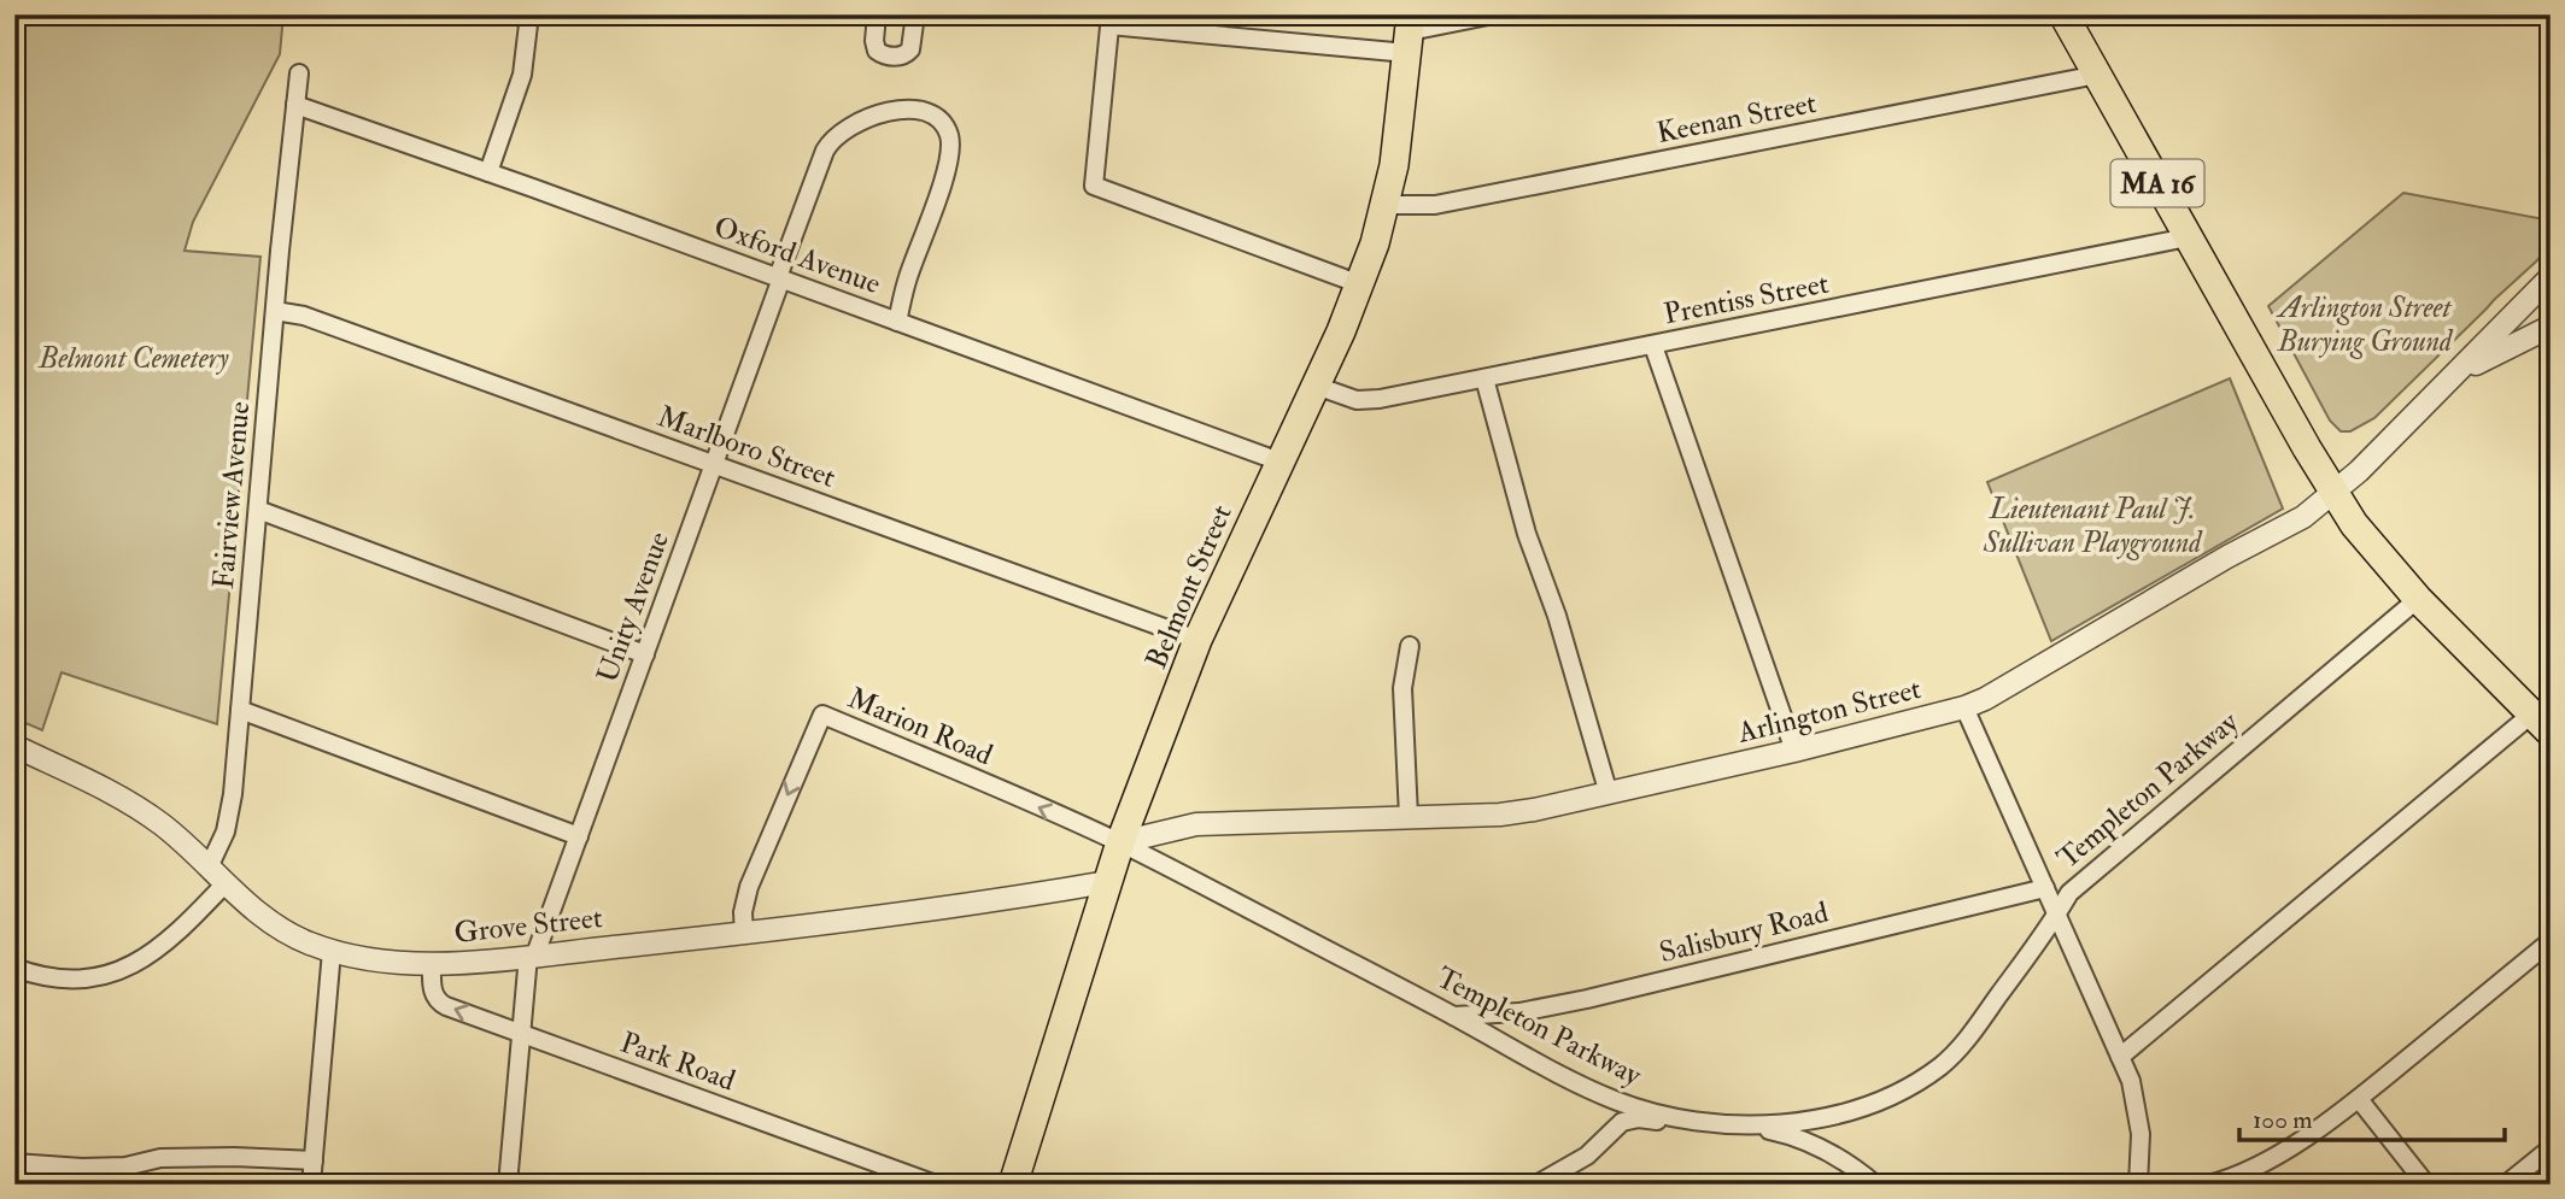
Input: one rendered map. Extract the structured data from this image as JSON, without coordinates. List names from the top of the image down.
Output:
{
  "streets": {
    "main road": ["MA 16", "Belmont Street"],
    "street": [
      "Keenan Street",
      "Oxford Avenue",
      "Prentiss Street",
      "Marlboro Street",
      "Fairview Avenue",
      "Unity Avenue",
      "Arlington Street",
      "Marion Road",
      "Templeton Parkway",
      "Grove Street",
      "Salisbury Road",
      "Park Road"
    ]
  },
  "crossings": [
    ["Keenan Street", "MA 16"],
    ["Keenan Street", "Belmont Street"],
    ["MA 16", "Prentiss Street"],
    ["MA 16", "Arlington Street"],
    ["MA 16", "Templeton Parkway"],
    ["Oxford Avenue", "Fairview Avenue"],
    ["Oxford Avenue", "Belmont Street"],
    ["Oxford Avenue", "Unity Avenue"],
    ["Prentiss Street", "Belmont Street"],
    ["Marlboro Street", "Fairview Avenue"],
    ["Marlboro Street", "Belmont Street"],
    ["Marlboro Street", "Unity Avenue"],
    ["Fairview Avenue", "Grove Street"],
    ["Belmont Street", "Arlington Street"],
    ["Belmont Street", "Marion Road"],
    ["Belmont Street", "Templeton Parkway"],
    ["Belmont Street", "Grove Street"],
    ["Unity Avenue", "Grove Street"],
    ["Unity Avenue", "Park Road"],
    ["Arlington Street", "Marion Road"],
    ["Arlington Street", "Templeton Parkway"],
    ["Marion Road", "Templeton Parkway"],
    ["Marion Road", "Grove Street"],
    ["Templeton Parkway", "Salisbury Road"],
    ["Grove Street", "Park Road"]
  ],
  "parks": ["Arlington Street Burying Ground", "Belmont Cemetery", "Lieutenant Paul J. Sullivan Playground"],
  "scale_bar": "100 m"
}
